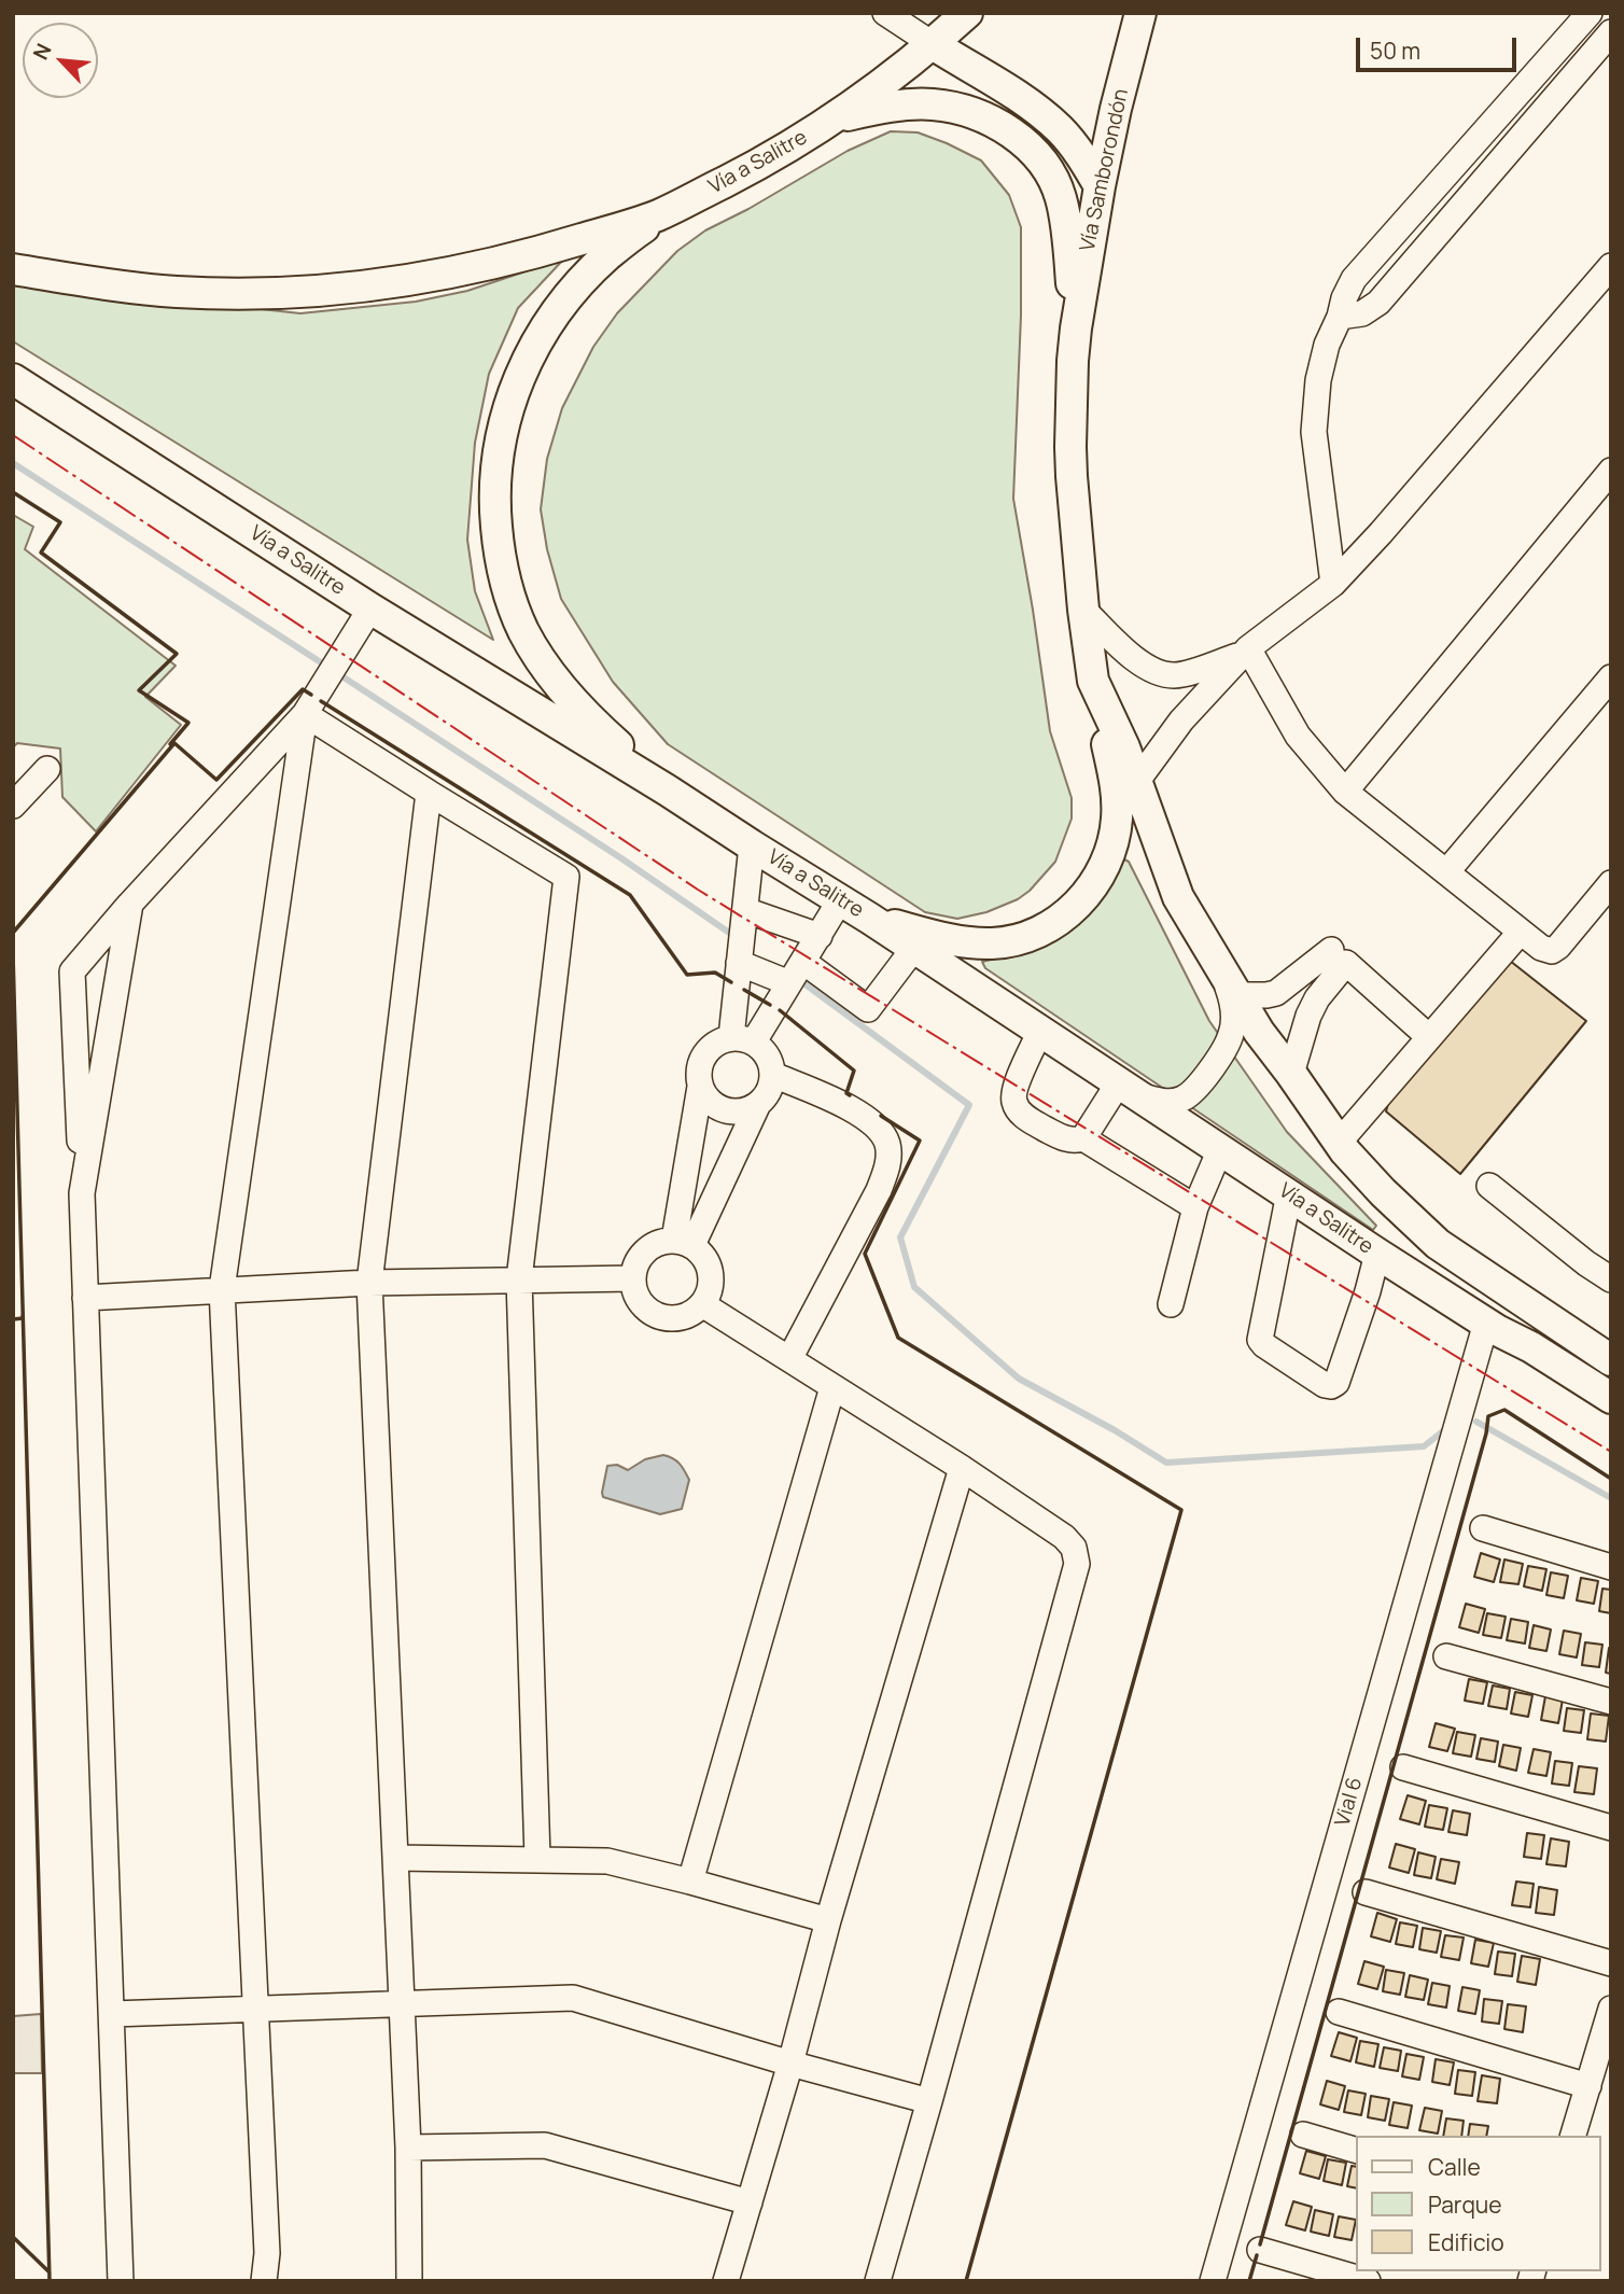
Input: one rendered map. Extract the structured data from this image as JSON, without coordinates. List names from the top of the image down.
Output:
{
  "streets": {
    "main road": ["Vía a Salitre", "Vía Samborondón"],
    "street": ["Vial 6"]
  },
  "crossings": [
    ["Vía a Salitre", "Vial 6"]
  ],
  "legend": ["Calle", "Parque", "Edificio"],
  "scale_bar": "50 m",
  "north": "top left"
}
